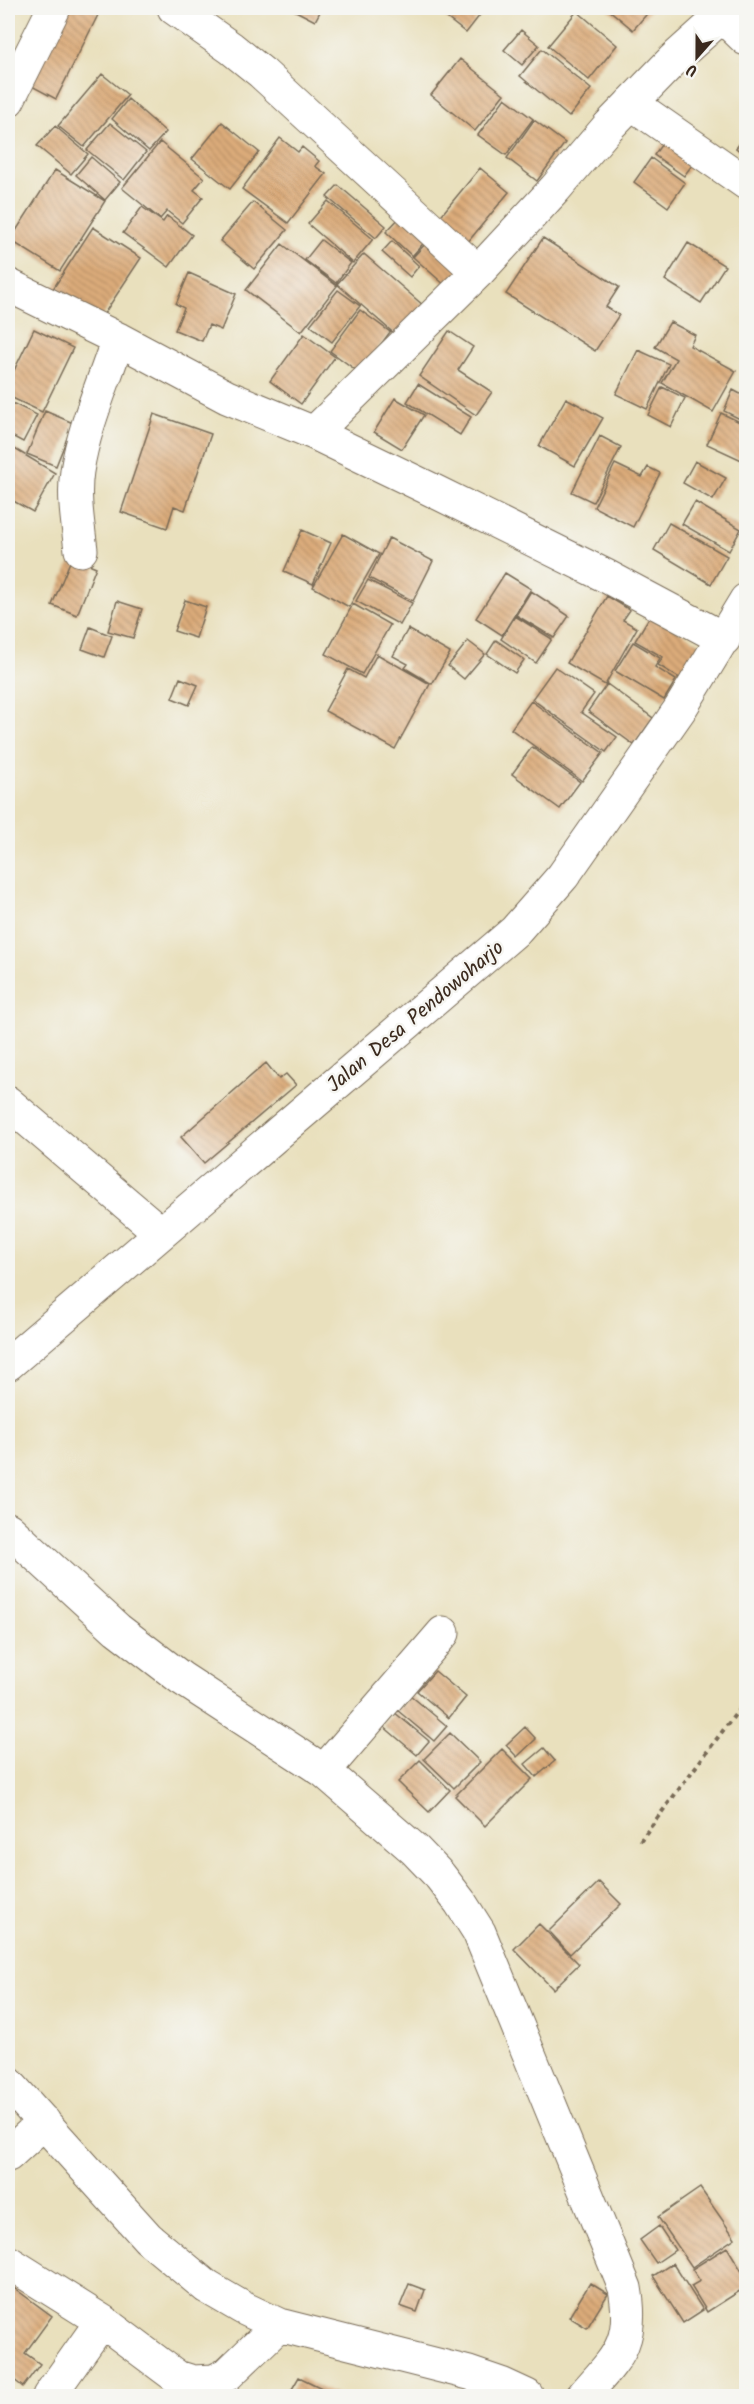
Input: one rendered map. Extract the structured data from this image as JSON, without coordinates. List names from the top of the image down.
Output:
{
  "streets": {
    "street": ["Jalan Desa Pendowoharjo"]
  },
  "north": "bottom"
}
